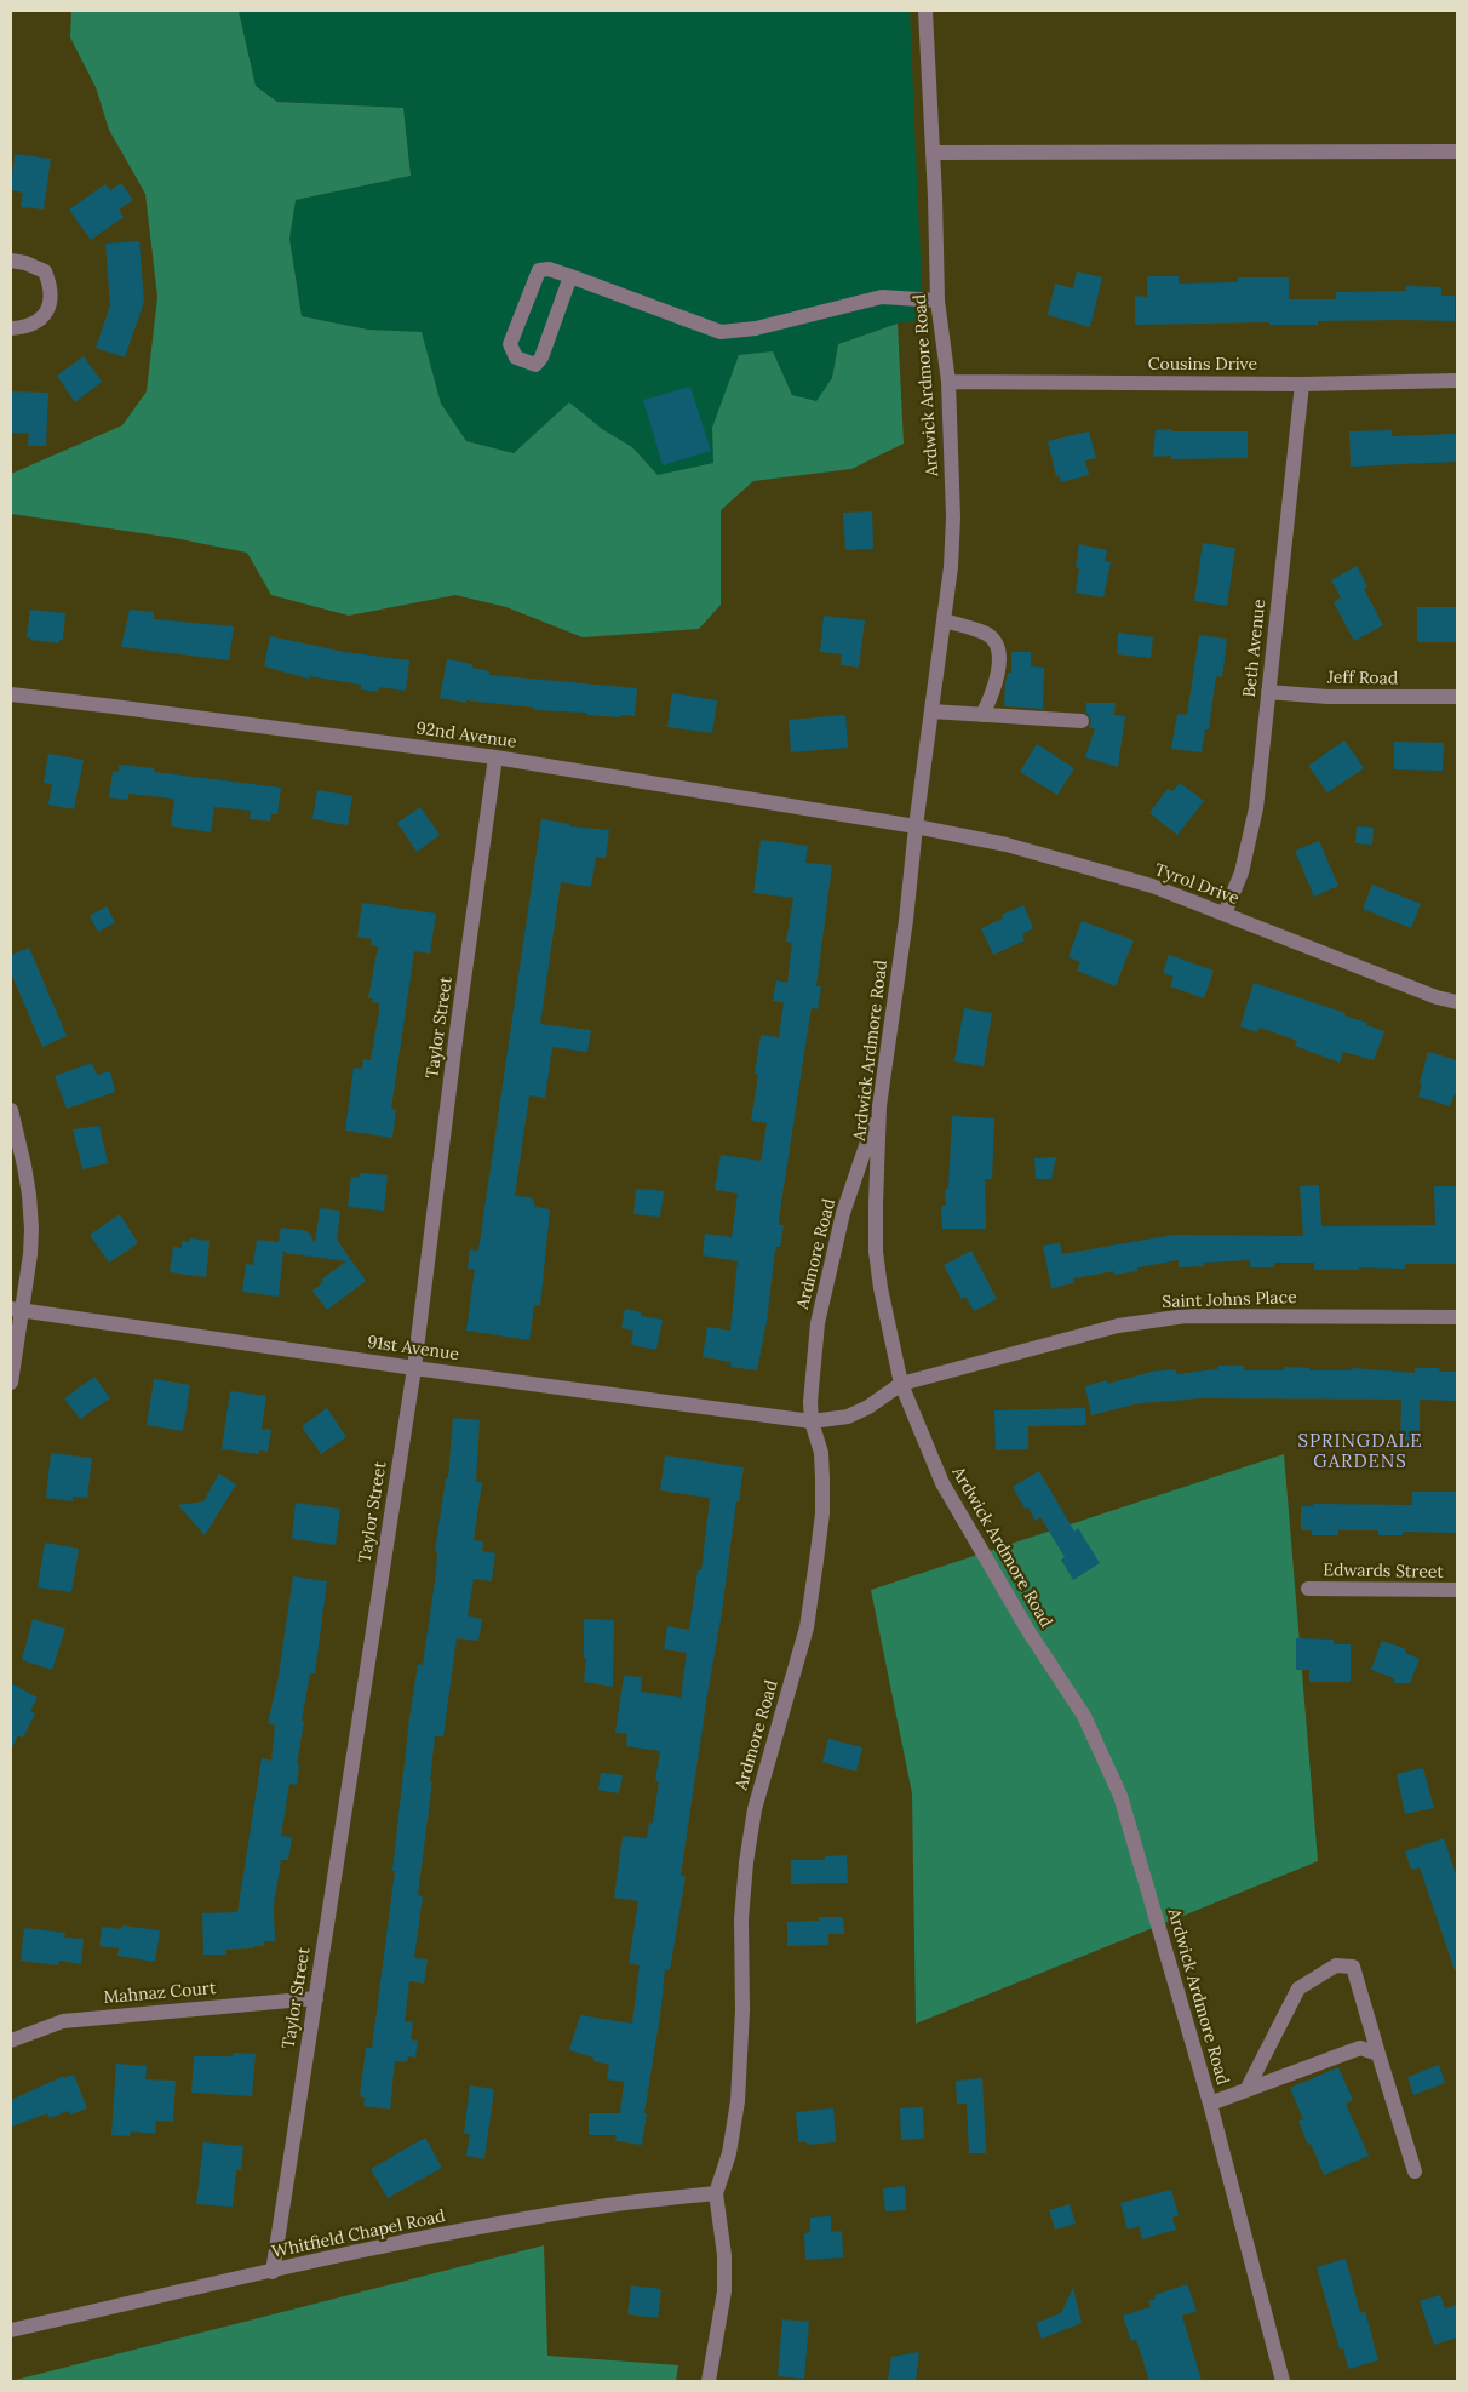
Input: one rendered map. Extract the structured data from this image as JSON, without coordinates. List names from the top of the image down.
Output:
{
  "streets": {
    "street": [
      "Cousins Drive",
      "Ardwick Ardmore Road",
      "Beth Avenue",
      "Jeff Road",
      "92nd Avenue",
      "Tyrol Drive",
      "Taylor Street",
      "Ardmore Road",
      "Saint Johns Place",
      "91st Avenue",
      "Edwards Street",
      "Mahnaz Court",
      "Whitfield Chapel Road"
    ]
  },
  "crossings": [
    ["Cousins Drive", "Ardwick Ardmore Road"],
    ["Cousins Drive", "Beth Avenue"],
    ["Ardwick Ardmore Road", "92nd Avenue"],
    ["Ardwick Ardmore Road", "Tyrol Drive"],
    ["Ardwick Ardmore Road", "Ardmore Road"],
    ["Ardwick Ardmore Road", "Saint Johns Place"],
    ["Beth Avenue", "Jeff Road"],
    ["Beth Avenue", "Tyrol Drive"],
    ["92nd Avenue", "Tyrol Drive"],
    ["92nd Avenue", "Taylor Street"],
    ["Taylor Street", "91st Avenue"],
    ["Taylor Street", "Mahnaz Court"],
    ["Taylor Street", "Whitfield Chapel Road"],
    ["Ardmore Road", "Saint Johns Place"],
    ["Ardmore Road", "91st Avenue"],
    ["Ardmore Road", "Whitfield Chapel Road"],
    ["Saint Johns Place", "91st Avenue"]
  ],
  "districts": ["SPRINGDALE GARDENS"]
}
